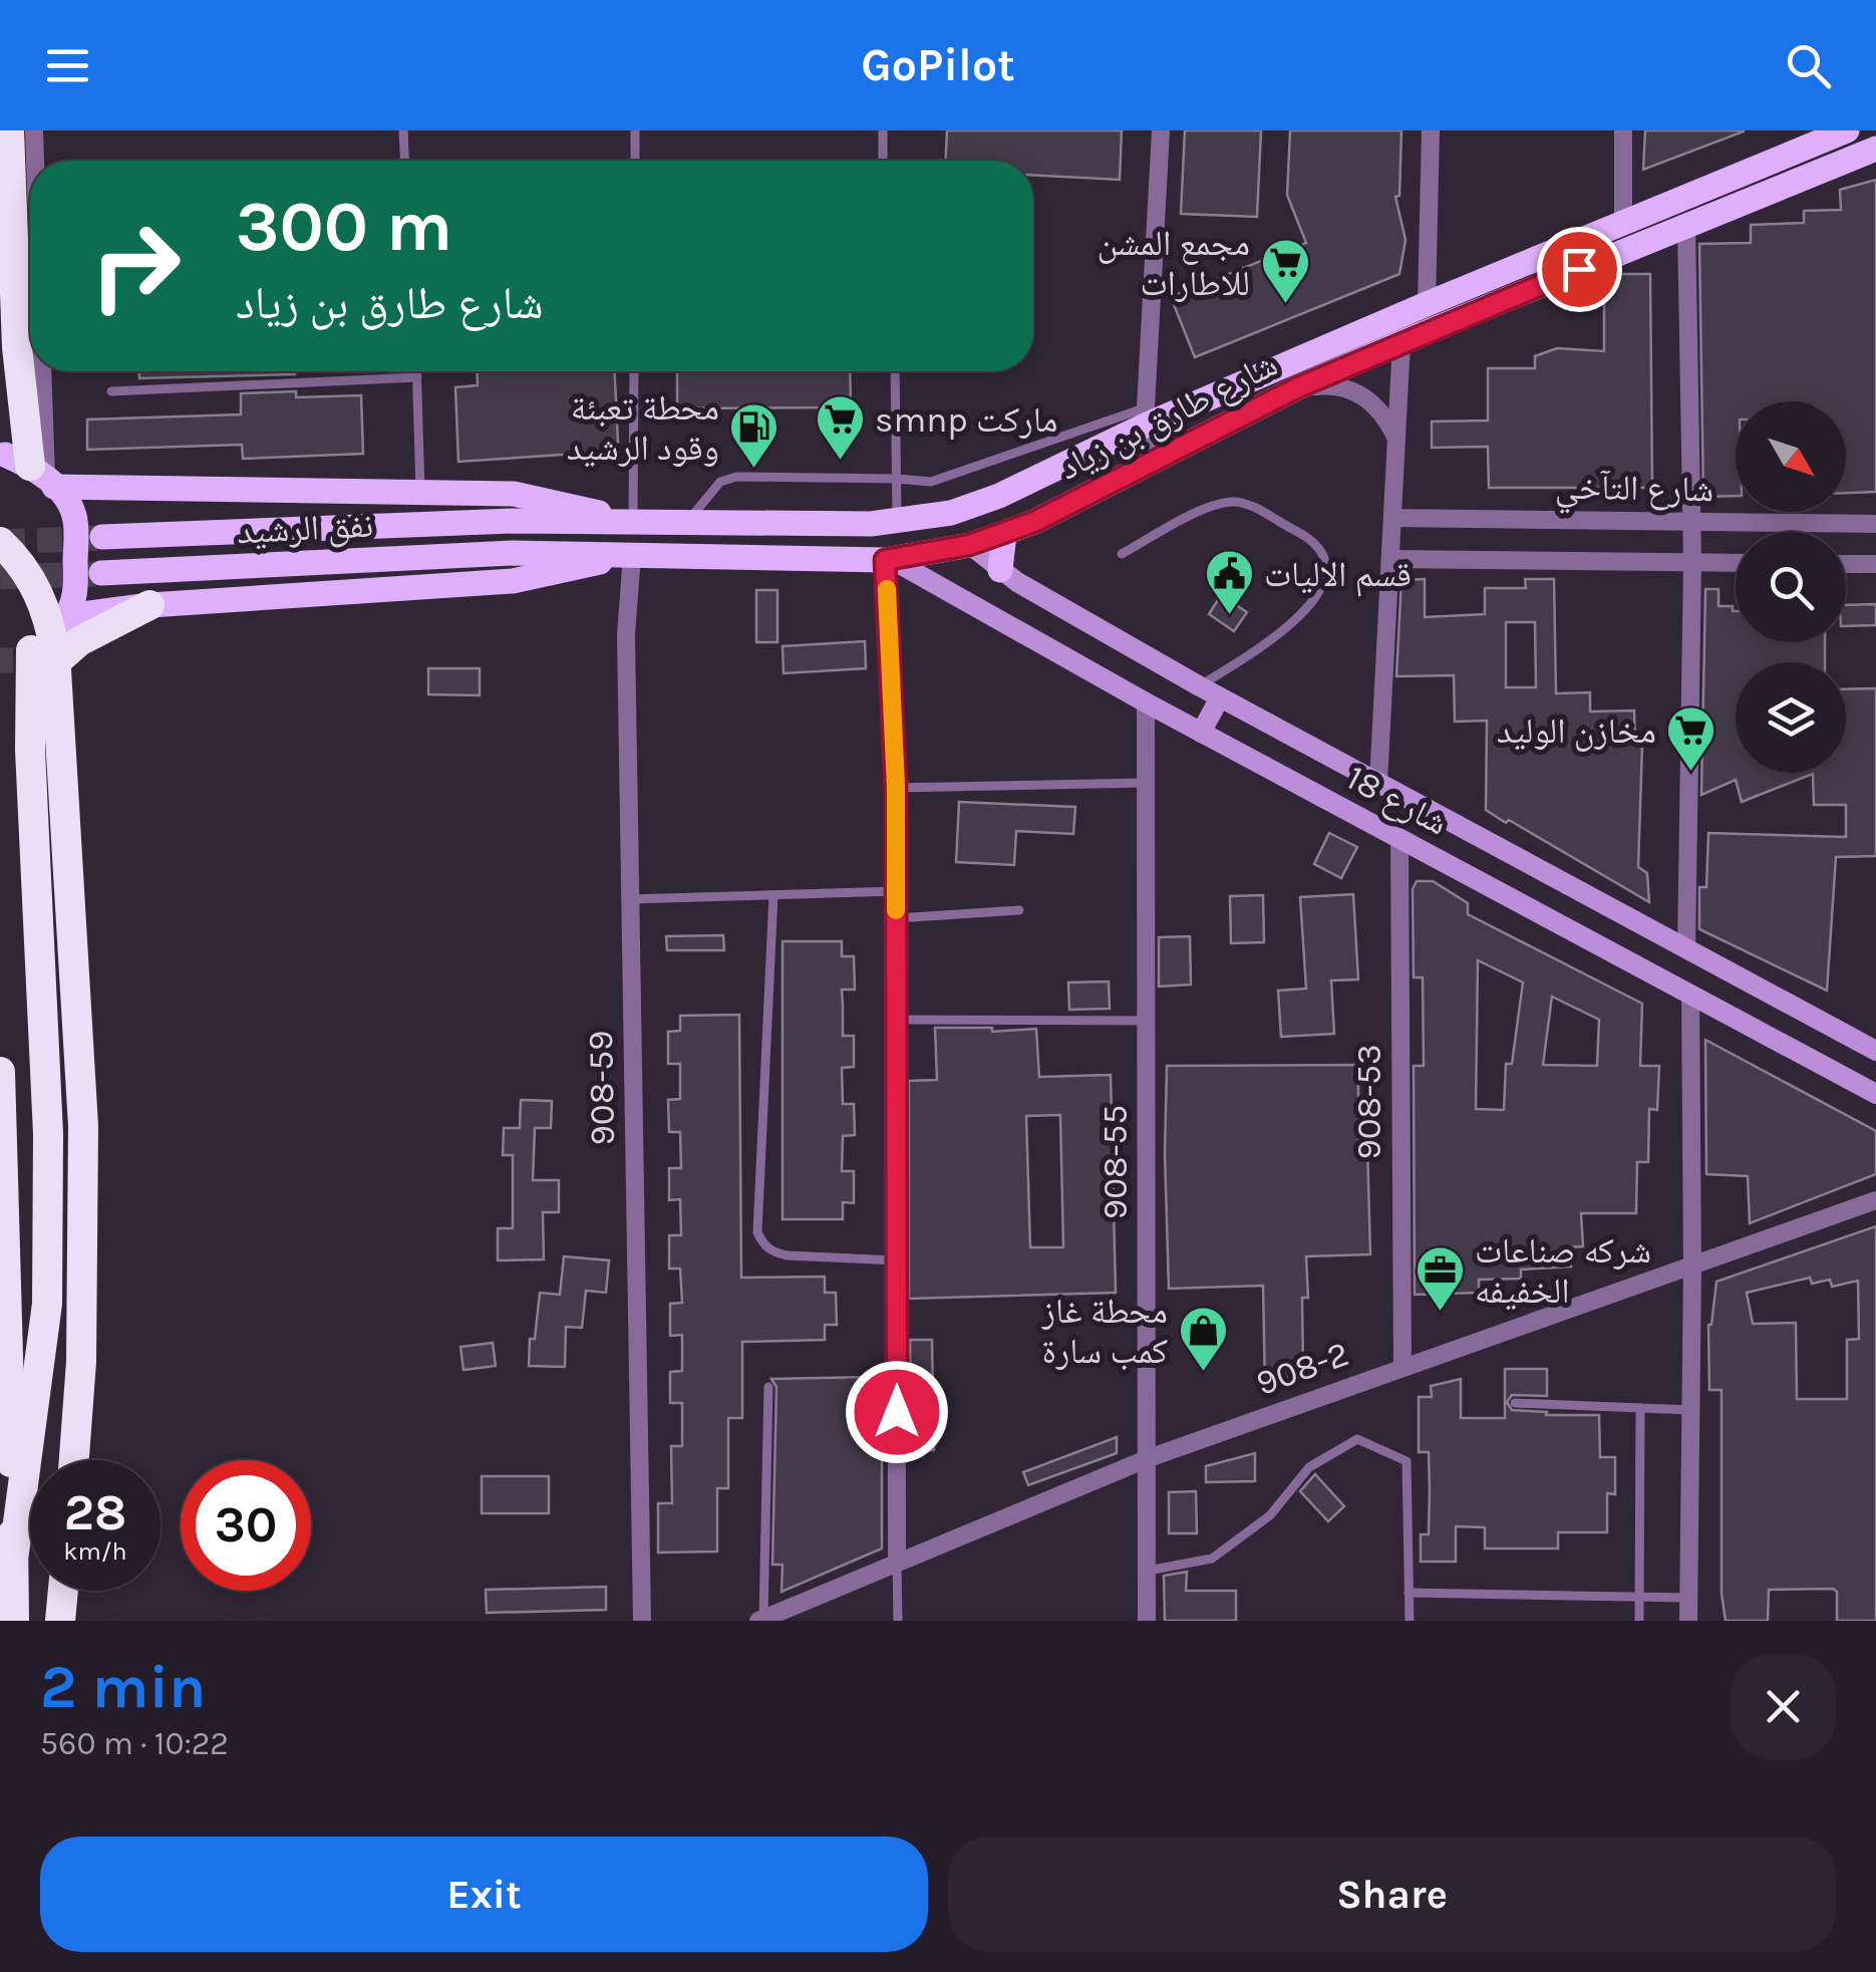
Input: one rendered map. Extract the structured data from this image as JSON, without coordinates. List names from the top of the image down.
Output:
{
  "streets": {
    "main road": ["شارع طارق بن زياد", "نفق الرشيد"],
    "street": [
      "شارع التآخي",
      "شارع 18",
      "908-59",
      "908-53",
      "908-55",
      "908-2"
    ]
  },
  "crossings": [
    ["شارع طارق بن زياد", "نفق الرشيد"],
    ["شارع طارق بن زياد", "شارع 18"],
    ["شارع طارق بن زياد", "908-59"],
    ["شارع 18", "908-53"],
    ["شارع 18", "908-55"],
    ["908-53", "908-2"],
    ["908-55", "908-2"]
  ],
  "places": {
    "supermarket": ["مجمع المشن للاطارات", "smnp ماركت", "مخازن الوليد"],
    "fuel station": ["محطة تعبئة وقود الرشيد"],
    "public building": ["قسم الاليات"],
    "office": ["شركه صناعات الخفيفه"],
    "shop": ["محطة غاز كمب سارة"]
  },
  "north": "bottom right",
  "page": {
    "header": "GoPilot",
    "turn": ["300 m", "شارع طارق بن زياد"],
    "speed": "28 km/h",
    "limit": "30",
    "heading": ["2 min", "560 m · 10:22"],
    "buttons": ["Exit", "Share"]
  }
}
